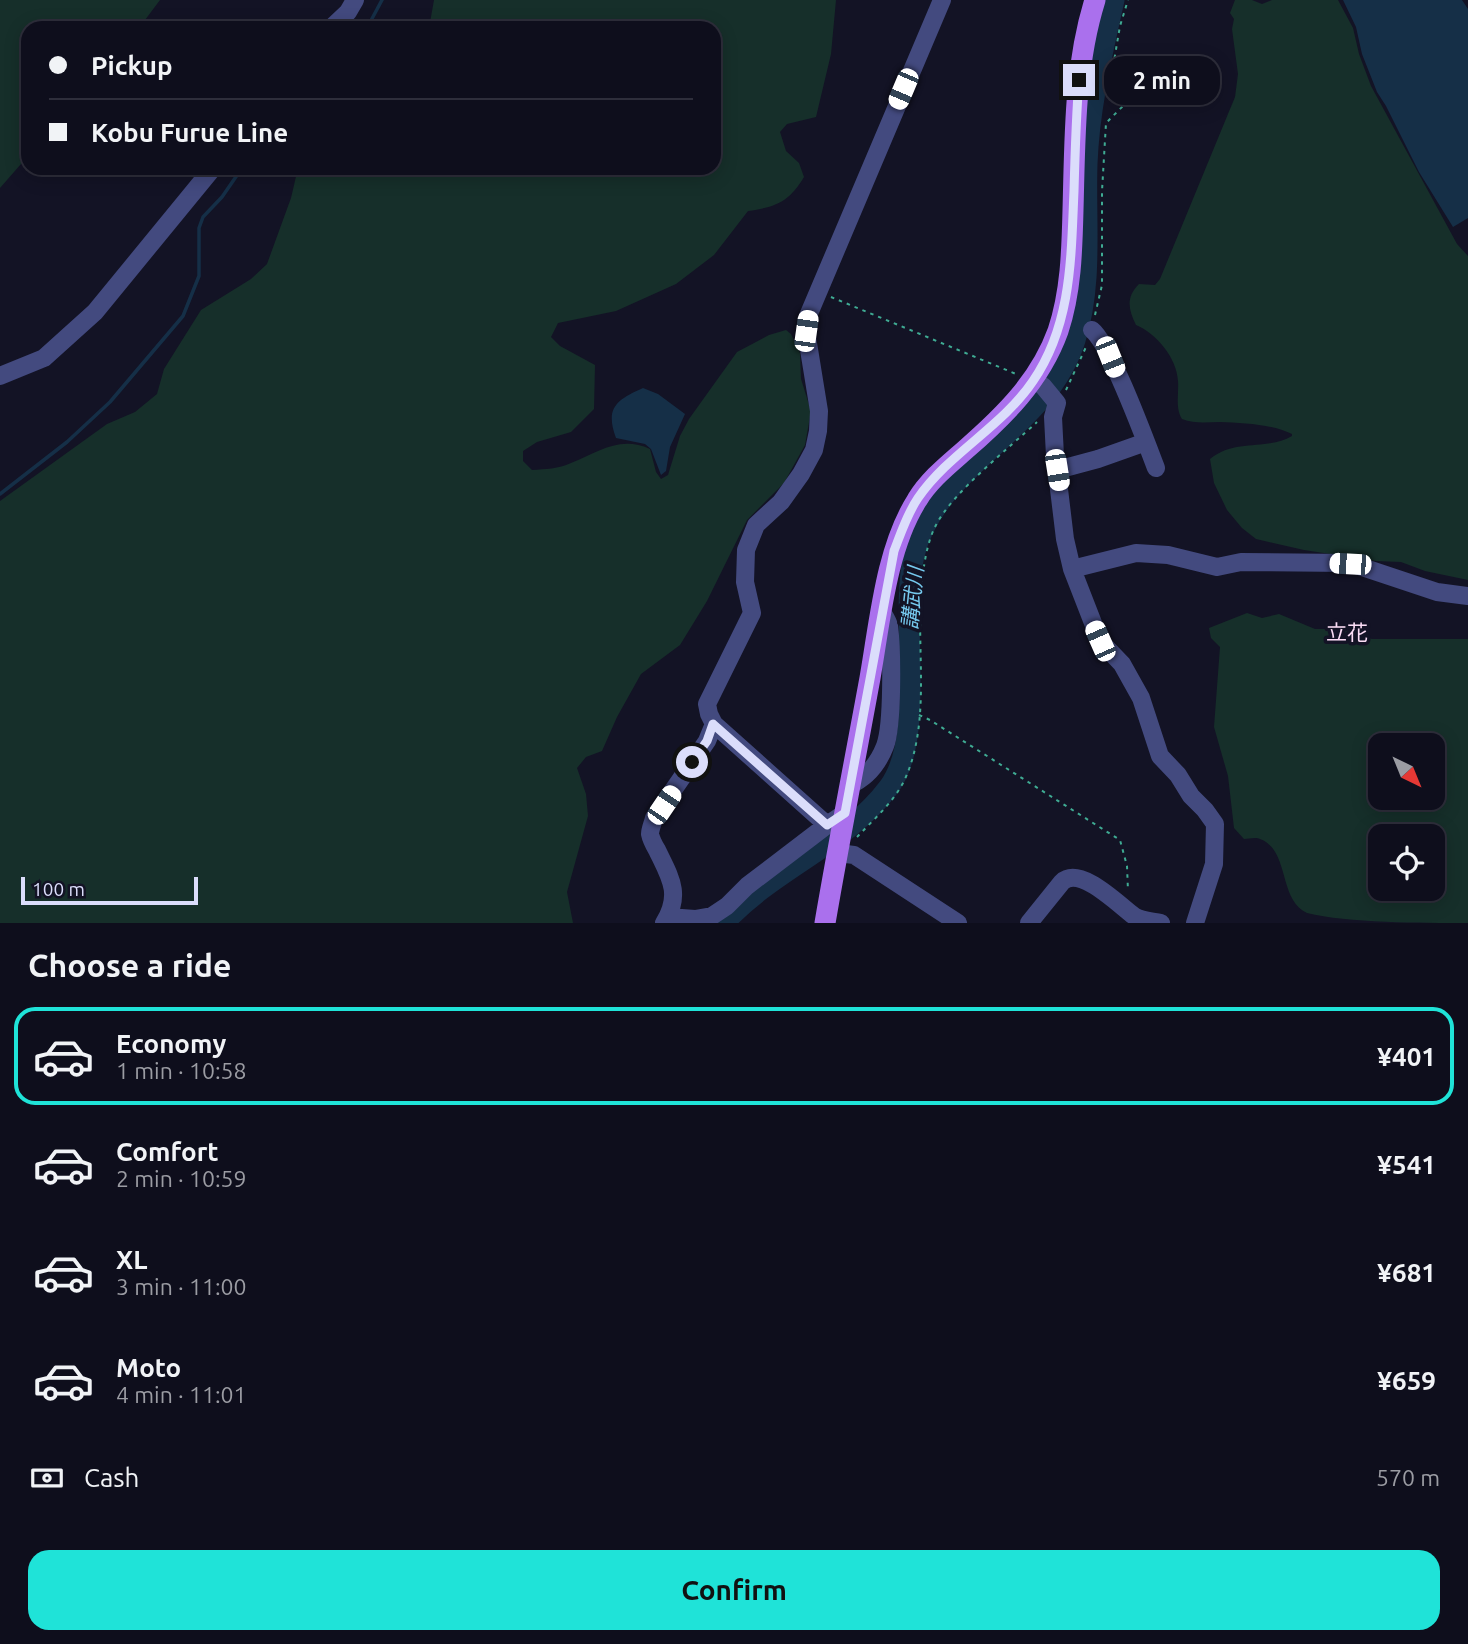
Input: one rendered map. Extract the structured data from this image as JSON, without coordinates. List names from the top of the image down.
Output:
{
  "districts": ["立花"],
  "water": ["講武川"],
  "scale_bar": "100 m",
  "north": "bottom right",
  "page": {
    "banner": ["Pickup", "Kobu Furue Line"],
    "bubble": "2 min",
    "scale": "100 m",
    "heading": "Choose a ride",
    "list": [
      {
        "name": "Economy",
        "note": "1 min · 10:58",
        "value": "¥401"
      },
      {
        "name": "Comfort",
        "note": "2 min · 10:59",
        "value": "¥541"
      },
      {
        "name": "XL",
        "note": "3 min · 11:00",
        "value": "¥681"
      },
      {
        "name": "Moto",
        "note": "4 min · 11:01",
        "value": "¥659"
      }
    ],
    "pay": ["Cash", "570 m"],
    "buttons": "Confirm"
  }
}
